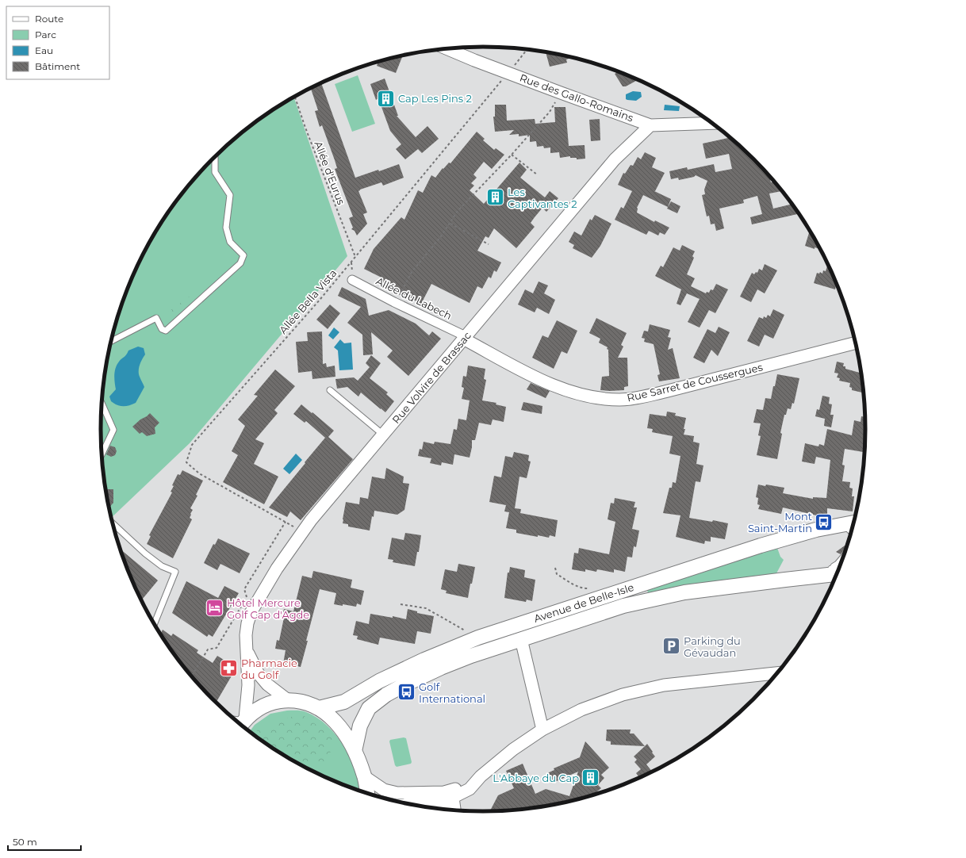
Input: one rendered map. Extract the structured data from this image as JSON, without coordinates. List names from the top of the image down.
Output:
{
  "streets": {
    "street": [
      "Rue des Gallo-Romains",
      "Allée du Labech",
      "Rue Volvire de Brassac",
      "Rue Sarret de Coussergues",
      "Avenue de Belle-Isle"
    ],
    "path": ["Allée d'Eurus", "Allée Bella Vista"]
  },
  "crossings": [
    ["Rue des Gallo-Romains", "Allée Bella Vista"],
    ["Rue des Gallo-Romains", "Rue Volvire de Brassac"],
    ["Allée d'Eurus", "Allée Bella Vista"],
    ["Allée du Labech", "Rue Volvire de Brassac"],
    ["Allée du Labech", "Rue Sarret de Coussergues"],
    ["Allée Bella Vista", "Rue Volvire de Brassac"],
    ["Rue Volvire de Brassac", "Rue Sarret de Coussergues"]
  ],
  "places": {
    "building": ["Cap Les Pins 2", "Les Captivantes 2", "L'Abbaye du Cap"],
    "bus stop": ["Mont Saint-Martin", "Golf International"],
    "hotel": ["Hôtel Mercure Golf Cap d'Agde"],
    "parking": ["Parking du Gévaudan"],
    "pharmacy": ["Pharmacie du Golf"]
  },
  "legend": [
    "Route",
    "Parc",
    "Eau",
    "Bâtiment"
  ],
  "scale_bar": "50 m"
}
